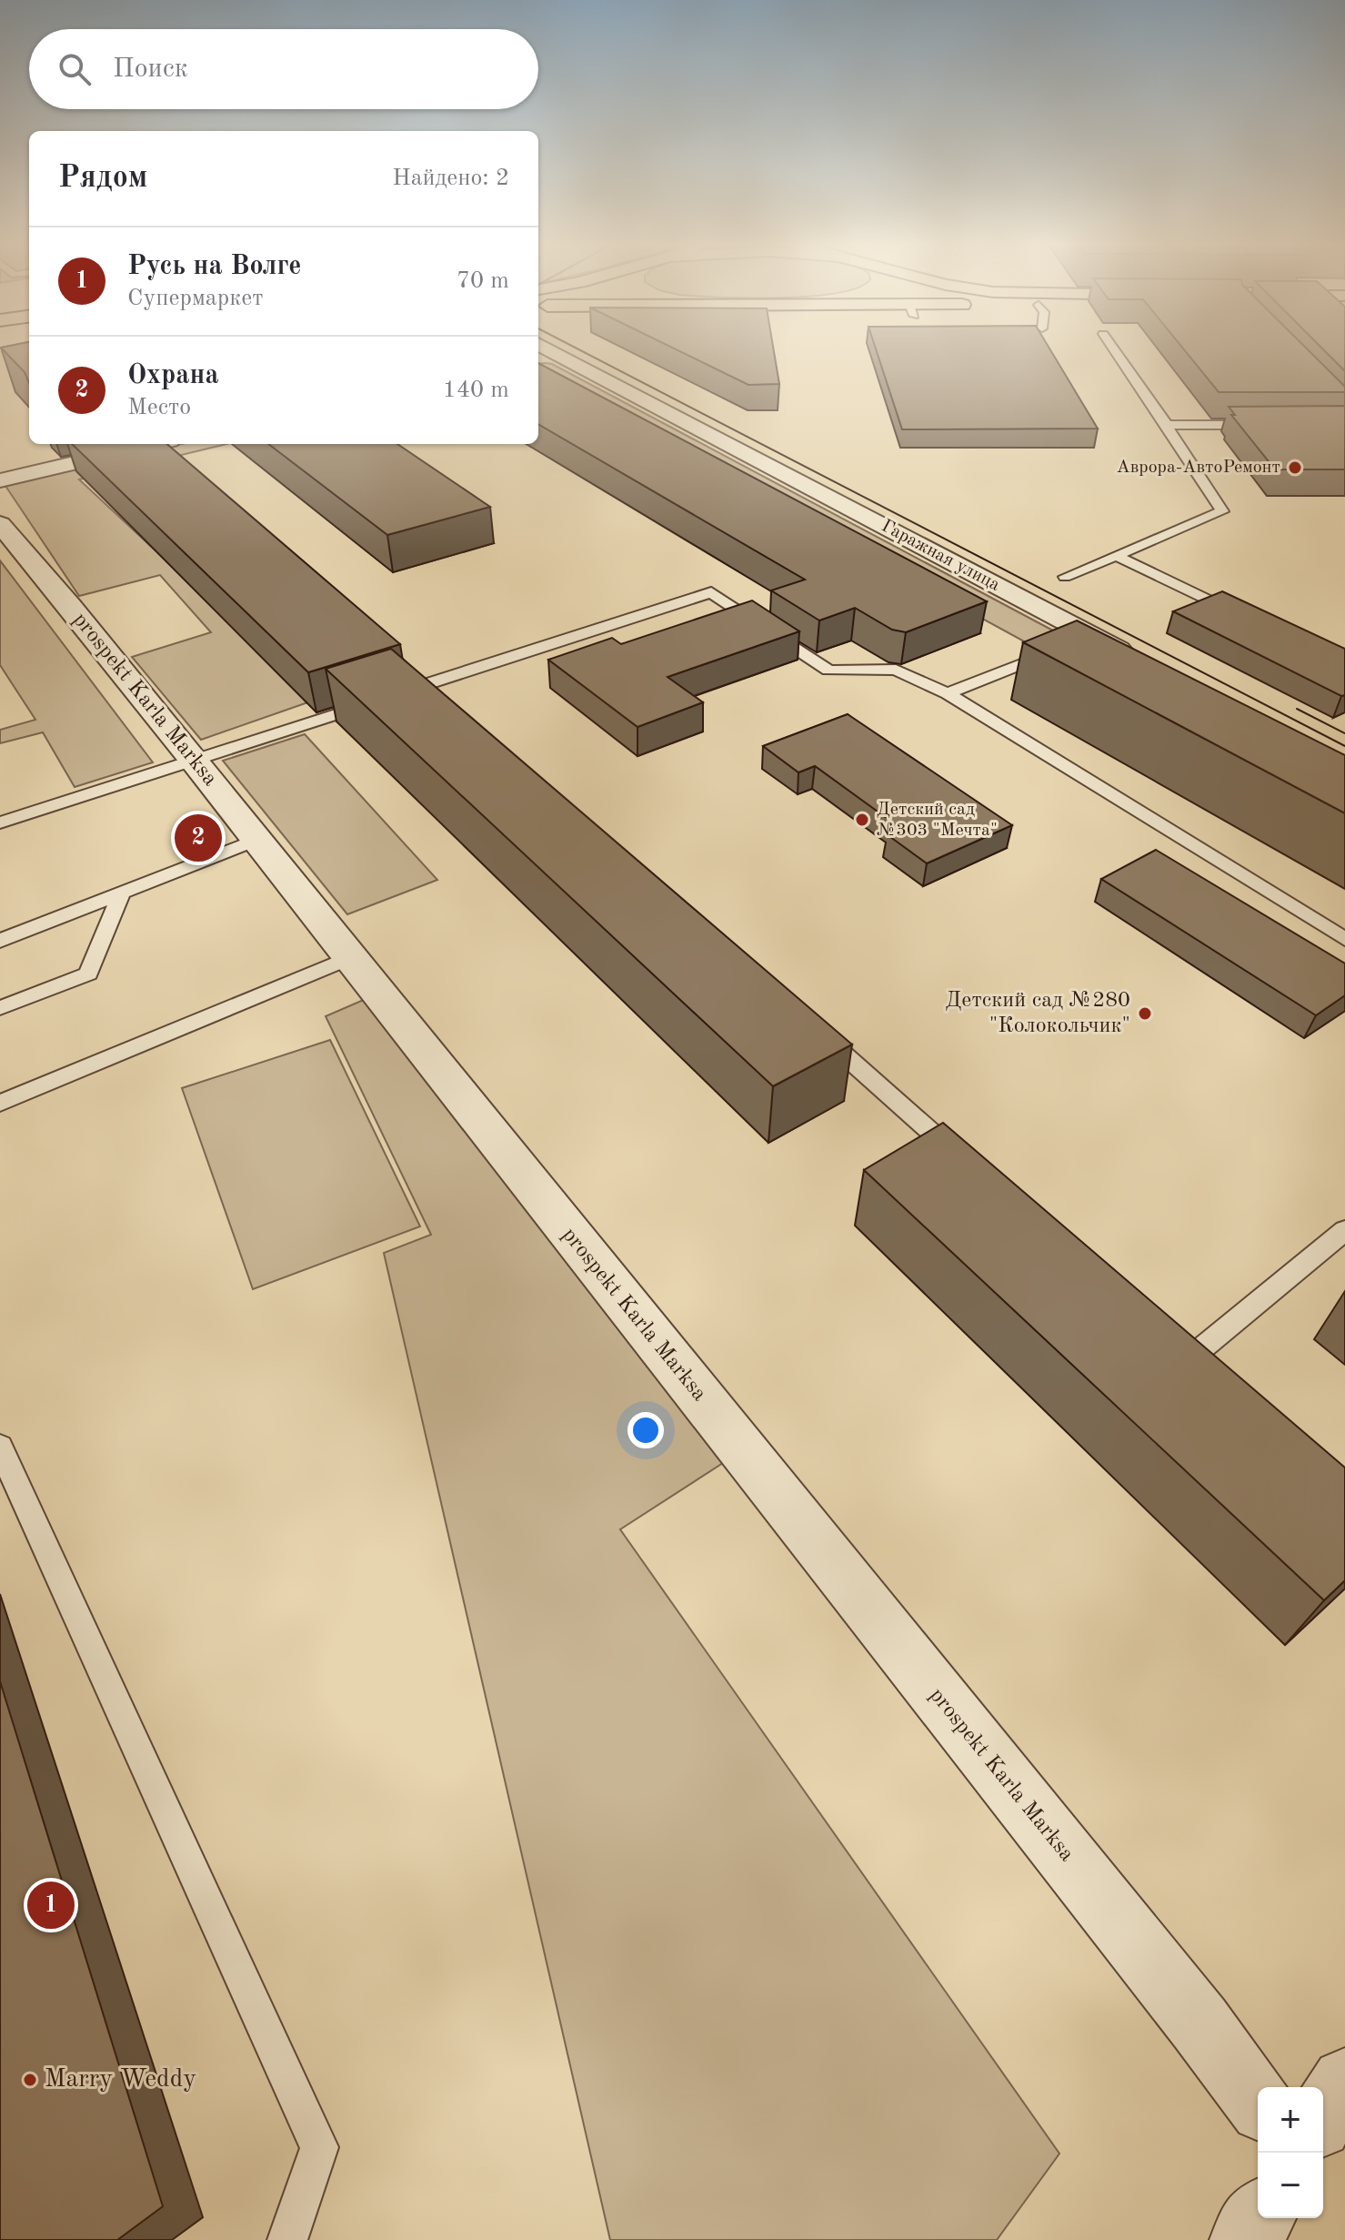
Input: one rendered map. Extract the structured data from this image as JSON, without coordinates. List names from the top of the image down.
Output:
{
  "streets": {
    "street": ["Гаражная улица", "prospekt Karla Marksa"]
  },
  "places": [
    "Аврора-АвтоРемонт",
    "Детский сад №303 \"Мечта\"",
    "Детский сад №280 \"Колокольчик\"",
    "Marry Weddy"
  ],
  "page": {
    "search": "Поиск",
    "heading": ["Рядом", "Найдено: 2"],
    "list": [
      {
        "mark": "1",
        "name": "Русь на Волге",
        "note": "Супермаркет",
        "value": "70 m"
      },
      {
        "mark": "2",
        "name": "Охрана",
        "note": "Место",
        "value": "140 m"
      }
    ],
    "pins": ["2", "1"],
    "map_buttons": ["+", "−"]
  }
}
